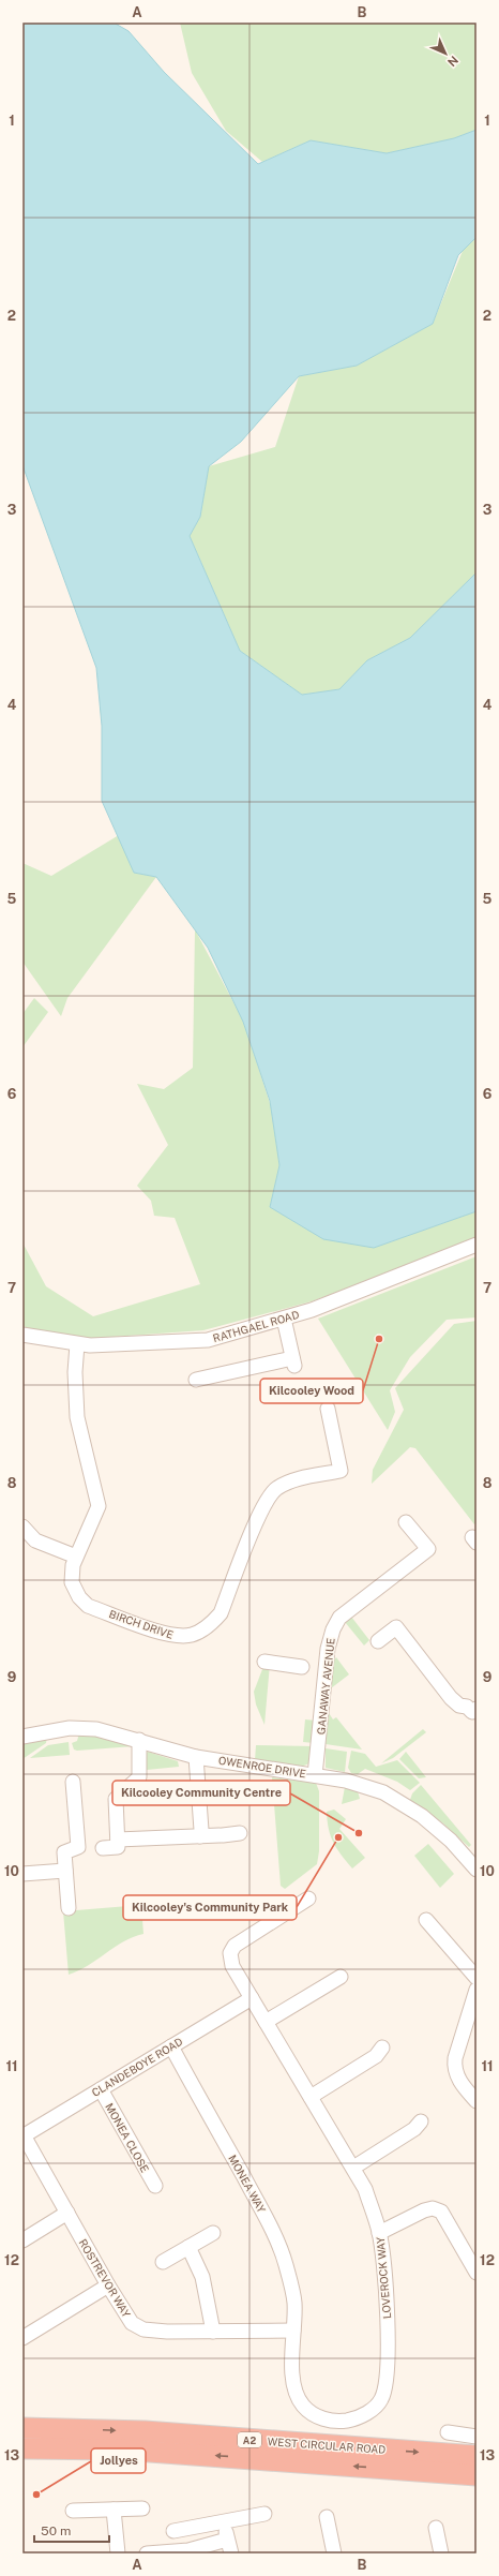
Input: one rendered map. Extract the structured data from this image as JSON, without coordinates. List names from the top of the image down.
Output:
{
  "streets": {
    "highway": ["A2", "WEST CIRCULAR ROAD"],
    "street": [
      "RATHGAEL ROAD",
      "BIRCH DRIVE",
      "GANAWAY AVENUE",
      "OWENROE DRIVE",
      "CLANDEBOYE ROAD",
      "MONEA CLOSE",
      "MONEA WAY",
      "ROSTREVOR WAY",
      "LOVEROCK WAY"
    ]
  },
  "crossings": [
    ["RATHGAEL ROAD", "BIRCH DRIVE"],
    ["GANAWAY AVENUE", "OWENROE DRIVE"],
    ["CLANDEBOYE ROAD", "MONEA CLOSE"],
    ["CLANDEBOYE ROAD", "MONEA WAY"],
    ["CLANDEBOYE ROAD", "ROSTREVOR WAY"],
    ["CLANDEBOYE ROAD", "LOVEROCK WAY"],
    ["MONEA WAY", "ROSTREVOR WAY"],
    ["MONEA WAY", "LOVEROCK WAY"],
    ["ROSTREVOR WAY", "LOVEROCK WAY"]
  ],
  "places": [
    "Kilcooley Wood",
    "Kilcooley Community Centre",
    "Kilcooley's Community Park",
    "Jollyes"
  ],
  "scale_bar": "50 m",
  "north": "bottom right",
  "grid": {
    "columns": ["A", "B"],
    "rows": [
      "1",
      "2",
      "3",
      "4",
      "5",
      "6",
      "7",
      "8",
      "9",
      "10",
      "11",
      "12",
      "13"
    ]
  }
}
